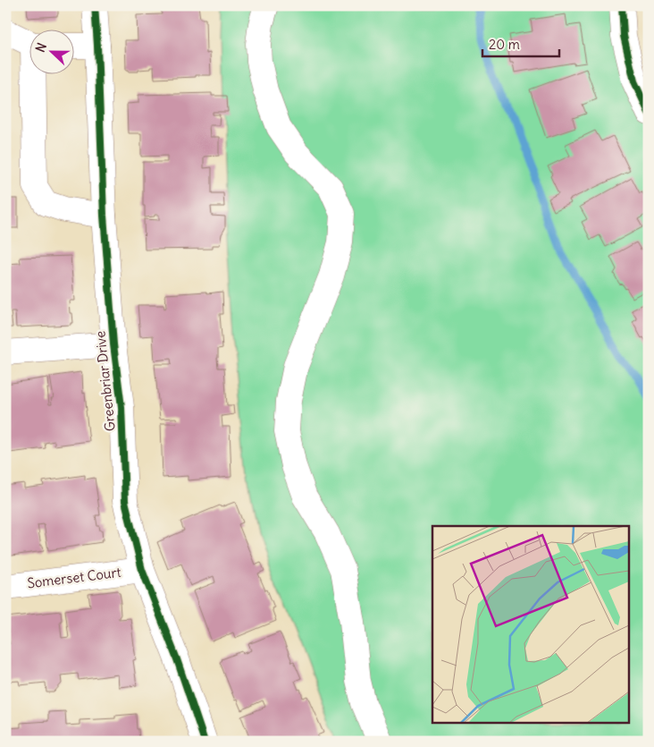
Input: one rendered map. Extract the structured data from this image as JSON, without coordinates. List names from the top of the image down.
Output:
{
  "streets": {
    "street": ["Greenbriar Drive", "Somerset Court"]
  },
  "crossings": [
    ["Greenbriar Drive", "Somerset Court"]
  ],
  "scale_bar": "20 m",
  "north": "left"
}
